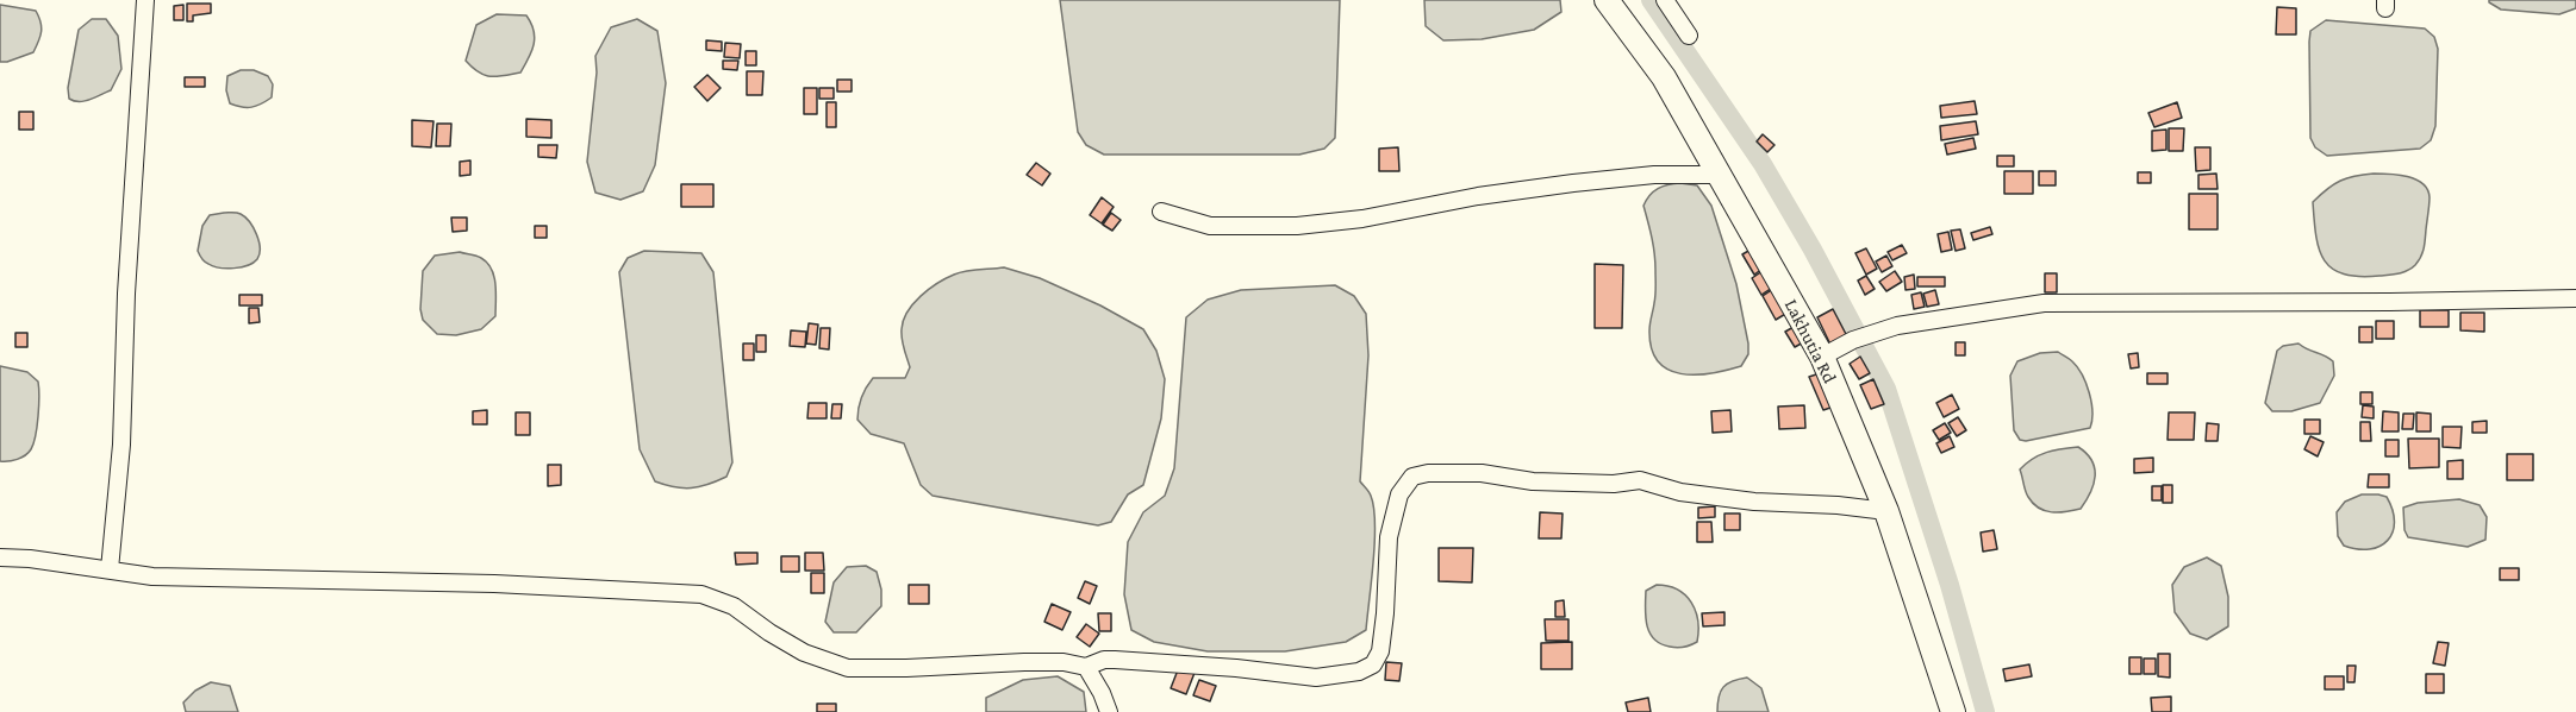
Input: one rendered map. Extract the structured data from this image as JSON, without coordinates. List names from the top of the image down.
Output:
{
  "streets": {
    "street": ["Lakhutia Rd"]
  }
}
